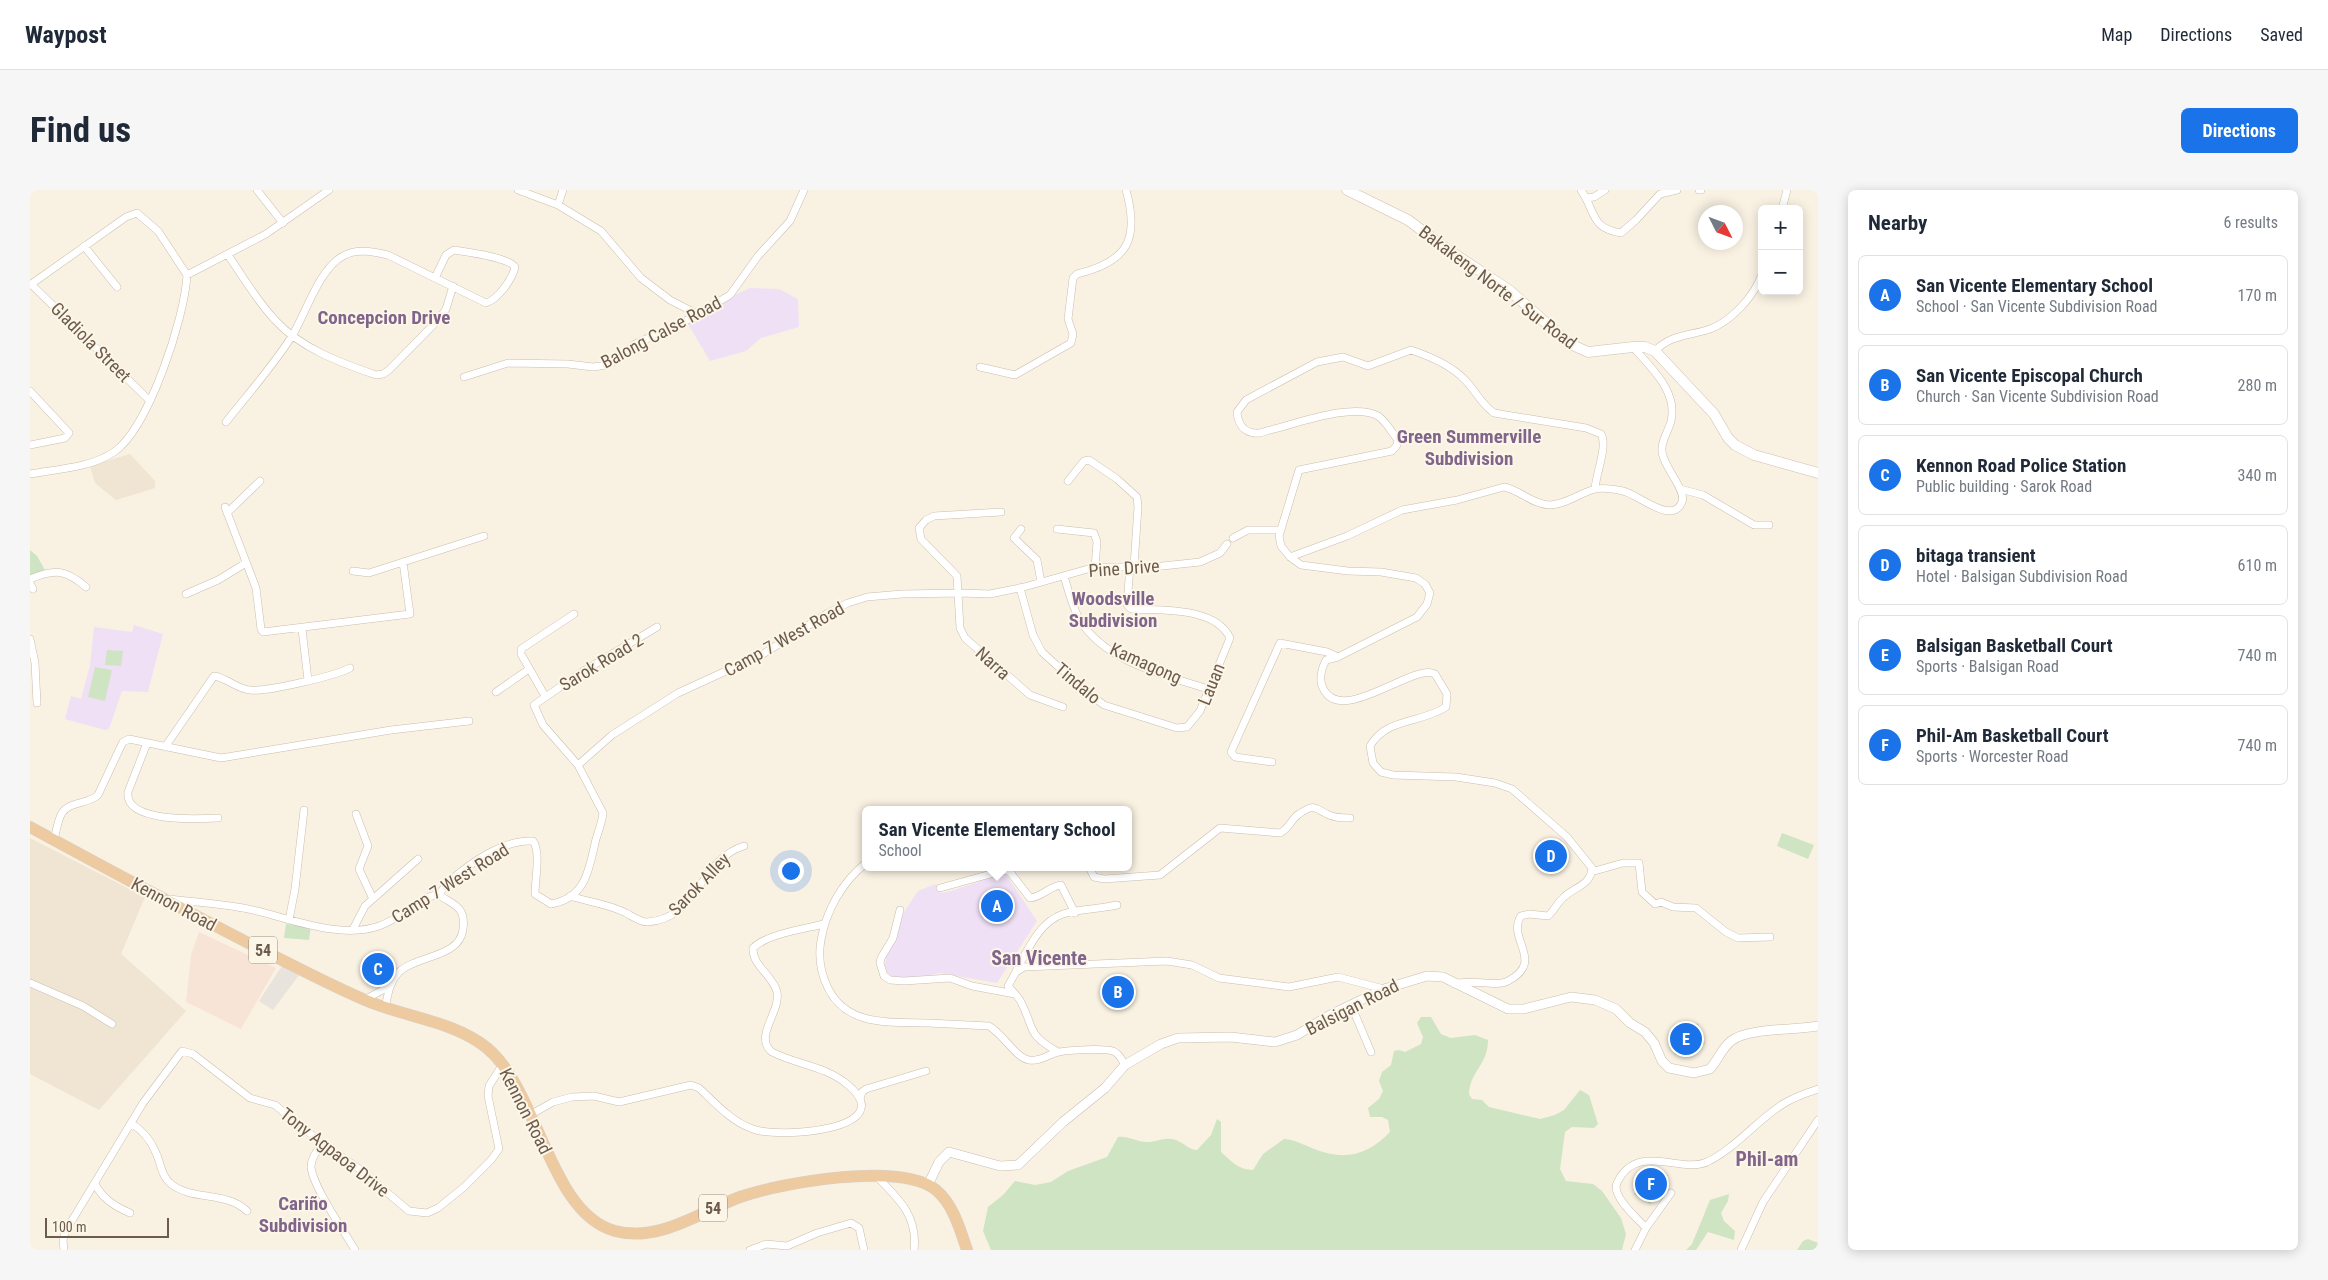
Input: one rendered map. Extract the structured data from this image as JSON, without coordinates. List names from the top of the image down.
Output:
{
  "streets": {
    "highway": ["Kennon Road", "54"],
    "main road": ["Bakakeng Norte / Sur Road"],
    "street": [
      "Balong Calse Road",
      "Gladiola Street",
      "Pine Drive",
      "Camp 7 West Road",
      "Sarok Road 2",
      "Narra",
      "Kamagong",
      "Tindalo",
      "Lauan",
      "Sarok Alley",
      "Balsigan Road",
      "Tony Agpaoa Drive"
    ]
  },
  "crossings": [
    ["Pine Drive", "Camp 7 West Road"],
    ["Pine Drive", "Narra"],
    ["Pine Drive", "Kamagong"],
    ["Pine Drive", "Tindalo"],
    ["Pine Drive", "Lauan"],
    ["Camp 7 West Road", "Sarok Alley"],
    ["Camp 7 West Road", "Kennon Road"],
    ["Kamagong", "Lauan"],
    ["Tindalo", "Lauan"],
    ["Kennon Road", "Balsigan Road"],
    ["Kennon Road", "Tony Agpaoa Drive"]
  ],
  "districts": [
    "Concepcion Drive",
    "Green Summerville Subdivision",
    "Woodsville Subdivision",
    "San Vicente",
    "Phil-am",
    "Cariño Subdivision"
  ],
  "scale_bar": "100 m",
  "north": "bottom right",
  "page": {
    "header": "Waypost",
    "nav": ["Map", "Directions", "Saved"],
    "buttons": "Directions",
    "title": "Find us",
    "heading": ["Nearby", "6 results"],
    "map_buttons": ["+", "−"],
    "list": [
      {
        "mark": "A",
        "name": "San Vicente Elementary School",
        "note": "School · San Vicente Subdivision Road",
        "value": "170 m"
      },
      {
        "mark": "B",
        "name": "San Vicente Episcopal Church",
        "note": "Church · San Vicente Subdivision Road",
        "value": "280 m"
      },
      {
        "mark": "C",
        "name": "Kennon Road Police Station",
        "note": "Public building · Sarok Road",
        "value": "340 m"
      },
      {
        "mark": "D",
        "name": "bitaga transient",
        "note": "Hotel · Balsigan Subdivision Road",
        "value": "610 m"
      },
      {
        "mark": "E",
        "name": "Balsigan Basketball Court",
        "note": "Sports · Balsigan Road",
        "value": "740 m"
      },
      {
        "mark": "F",
        "name": "Phil-Am Basketball Court",
        "note": "Sports · Worcester Road",
        "value": "740 m"
      }
    ],
    "popup": ["San Vicente Elementary School", "School"],
    "pins": [
      "D",
      "A",
      "C",
      "B",
      "E",
      "F"
    ],
    "scale": "100 m"
  }
}
